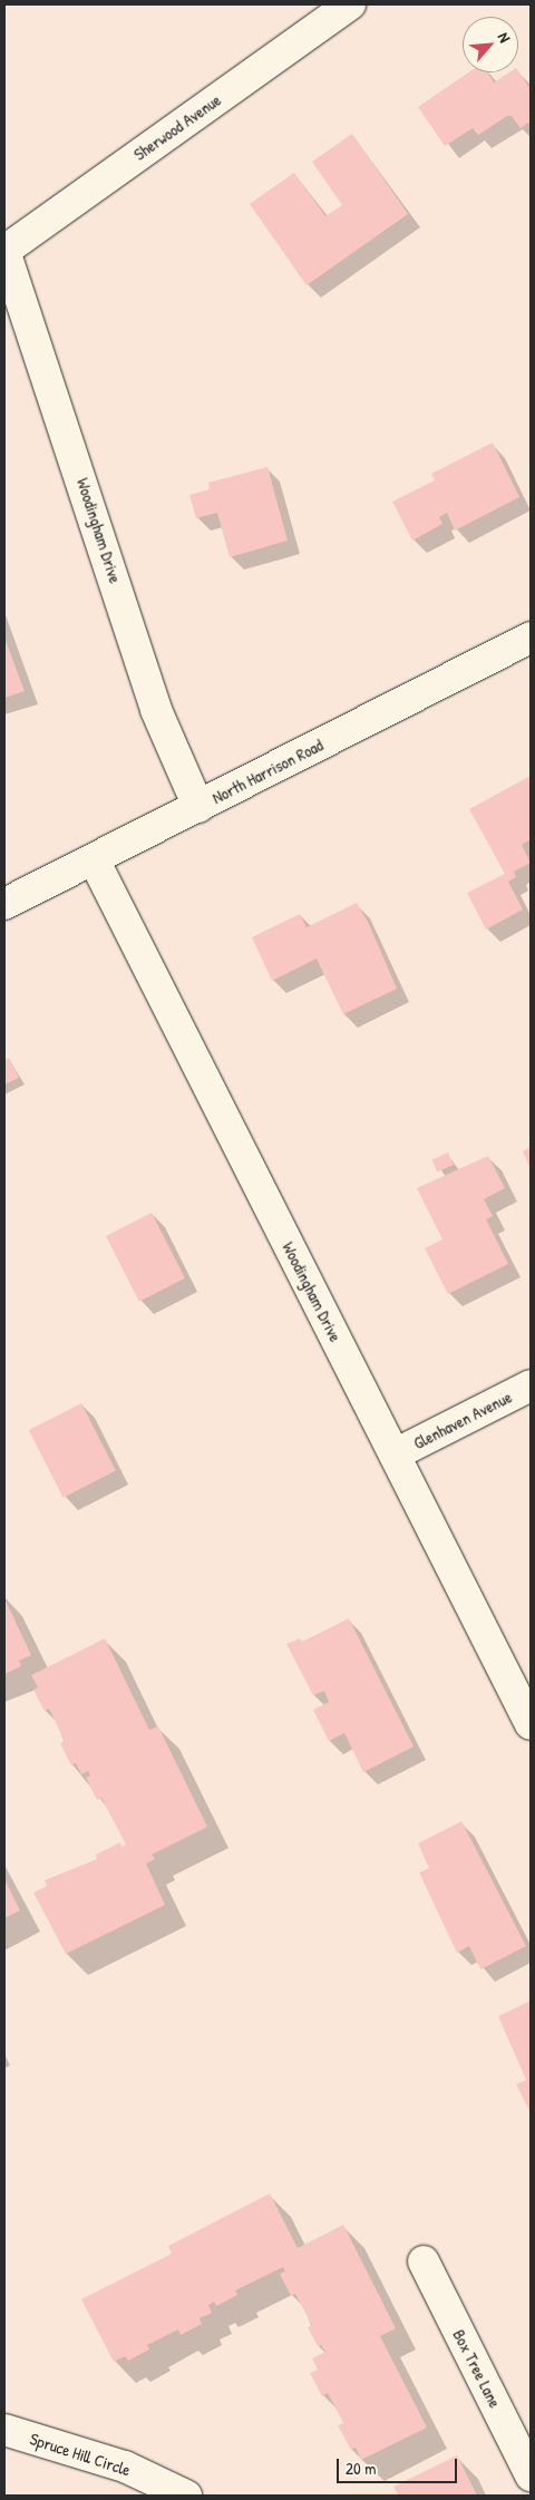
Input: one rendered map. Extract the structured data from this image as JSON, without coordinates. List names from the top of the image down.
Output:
{
  "streets": {
    "street": [
      "Sherwood Avenue",
      "Woodingham Drive",
      "North Harrison Road",
      "Glenhaven Avenue",
      "Box Tree Lane",
      "Spruce Hill Circle"
    ]
  },
  "crossings": [
    ["Sherwood Avenue", "Woodingham Drive"],
    ["Woodingham Drive", "North Harrison Road"],
    ["Woodingham Drive", "Glenhaven Avenue"]
  ],
  "scale_bar": "20 m",
  "north": "top right"
}
